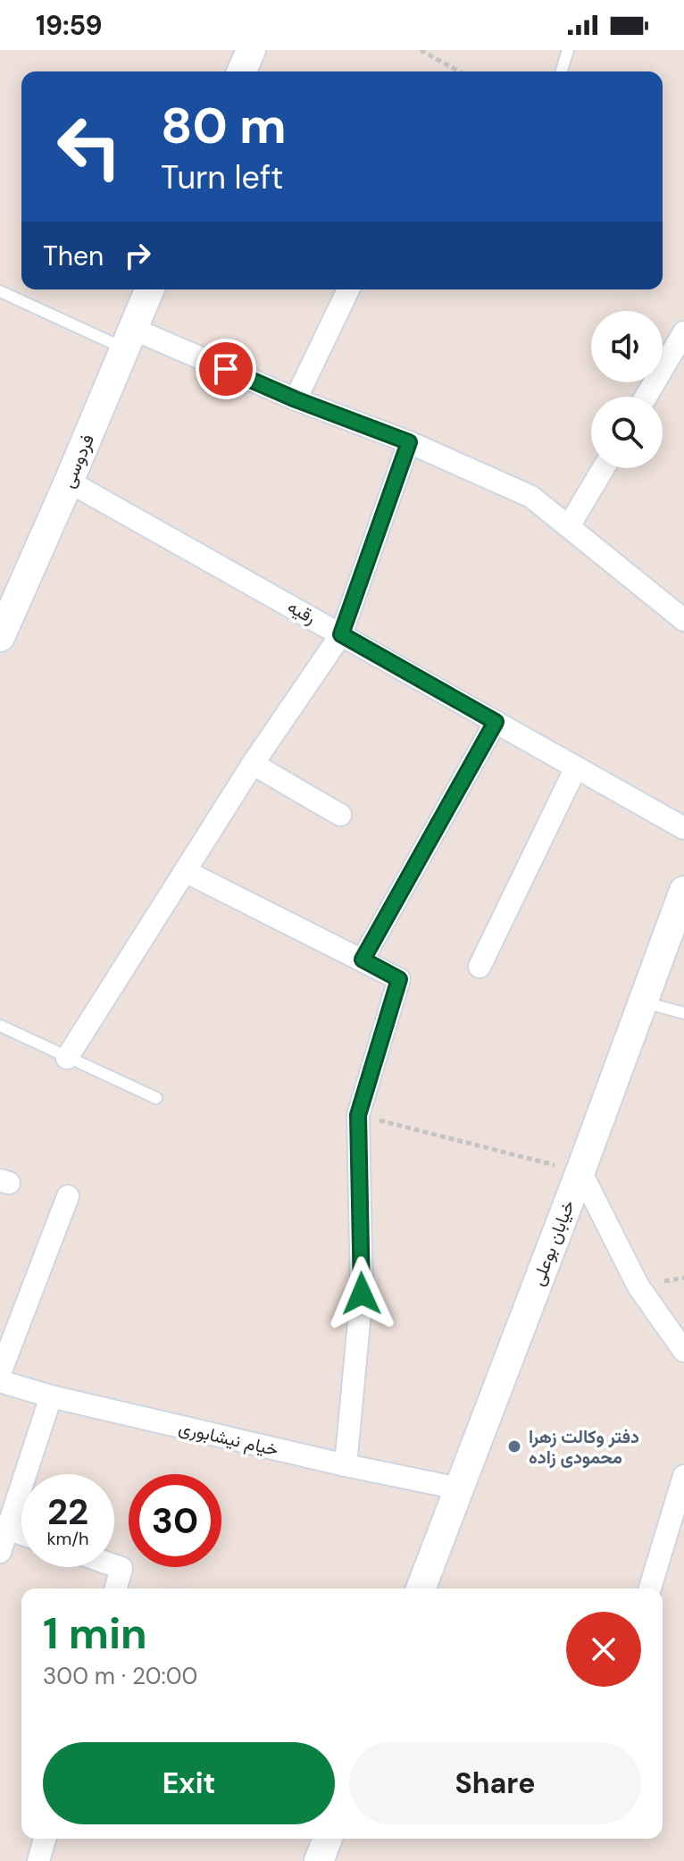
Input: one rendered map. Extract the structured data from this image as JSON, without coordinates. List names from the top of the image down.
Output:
{
  "streets": {
    "main road": ["فردوسی", "خیابان بوعلی"],
    "street": ["رقیه", "خیام نیشابوری"]
  },
  "crossings": [
    ["فردوسی", "رقیه"],
    ["خیابان بوعلی", "خیام نیشابوری"]
  ],
  "places": ["دفتر وکالت زهرا محمودی زاده"],
  "page": {
    "status": "19:59",
    "turn": ["80 m", "Turn left"],
    "then": "Then",
    "speed": "22 km/h",
    "limit": "30",
    "heading": ["1 min", "300 m · 20:00"],
    "buttons": ["Exit", "Share"]
  }
}
